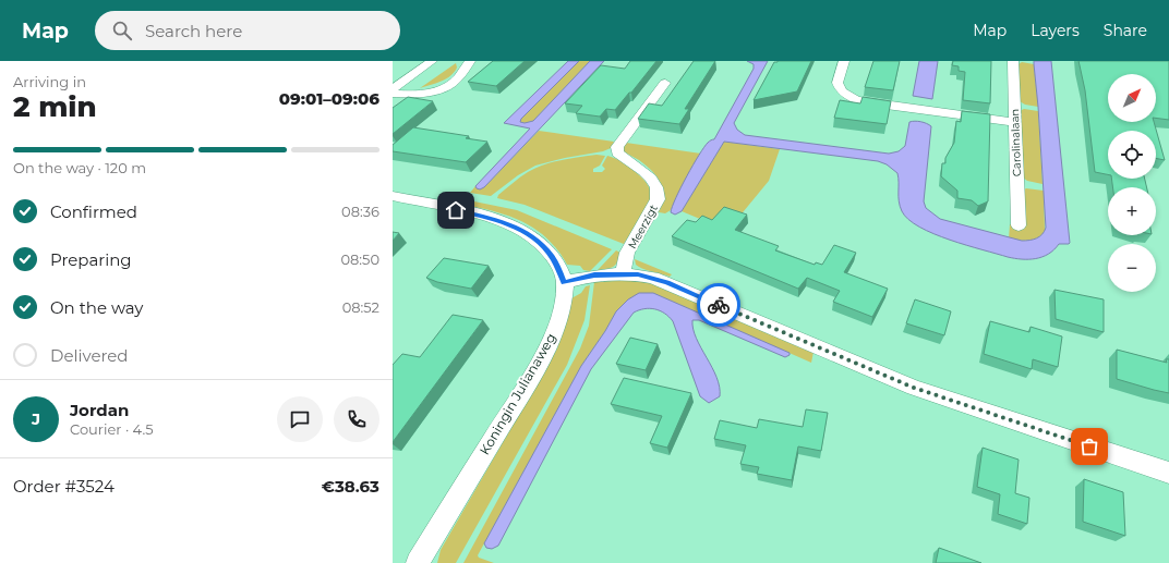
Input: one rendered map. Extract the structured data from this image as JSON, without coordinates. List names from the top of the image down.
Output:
{
  "streets": {
    "street": ["Carolinalaan", "Meerzigt", "Koningin Julianaweg"]
  },
  "north": "top right",
  "page": {
    "header": "Map",
    "search": "Search here",
    "nav": ["Map", "Layers", "Share"],
    "heading": ["2 min", "Arriving in", "09:01–09:06"],
    "panel": [
      "Jordan",
      "Courier · 4.5",
      "Order #3524",
      "€38.63"
    ],
    "map_buttons": ["+", "−"],
    "bar": "On the way · 120 m",
    "list": [
      ["Confirmed", "08:36"],
      ["Preparing", "08:50"],
      ["On the way", "08:52"],
      "Delivered"
    ],
    "round": "J"
  }
}
